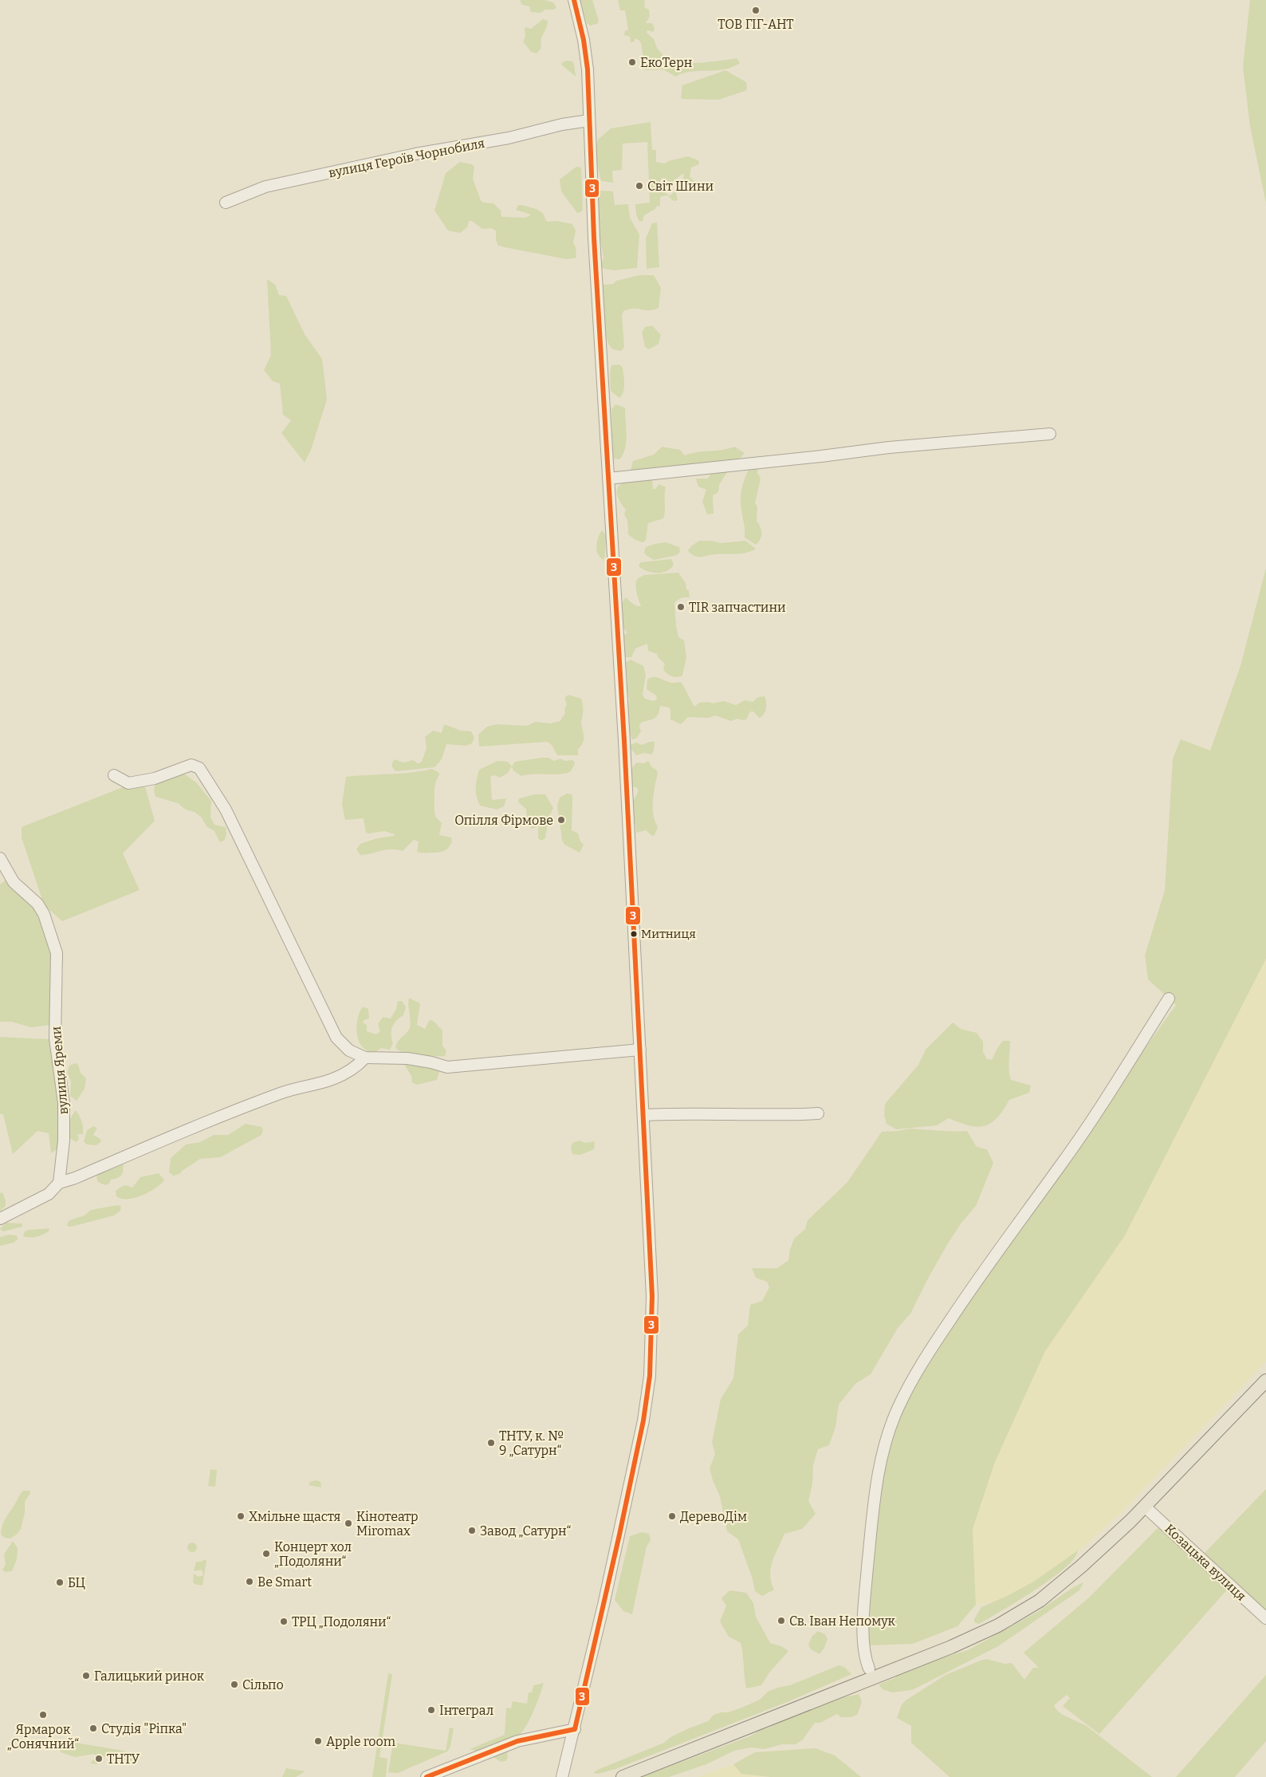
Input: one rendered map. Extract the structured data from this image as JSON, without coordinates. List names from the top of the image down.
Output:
{
  "streets": {
    "street": ["вулиця Героїв Чорнобиля", "вулиця Яреми", "Козацька вулиця"]
  },
  "places": [
    "ТОВ ГІГ-АНТ",
    "ЕкоТерн",
    "Світ Шини",
    "TIR запчастини",
    "Опілля Фірмове",
    "Митниця",
    "ТНТУ, к. № 9 „Сатурн“",
    "Хмільне щастя",
    "ДеревоДім",
    "Кінотеатр Miromax",
    "Завод „Сатурн“",
    "Концерт хол „Подоляни“",
    "Be Smart",
    "БЦ",
    "Св. Іван Непомук",
    "ТРЦ „Подоляни“",
    "Галицький ринок",
    "Сільпо",
    "Інтеграл",
    "Ярмарок „Сонячний“",
    "Студія \"Ріпка\"",
    "Apple room",
    "ТНТУ"
  ],
  "lines": ["transit line 3"]
}
